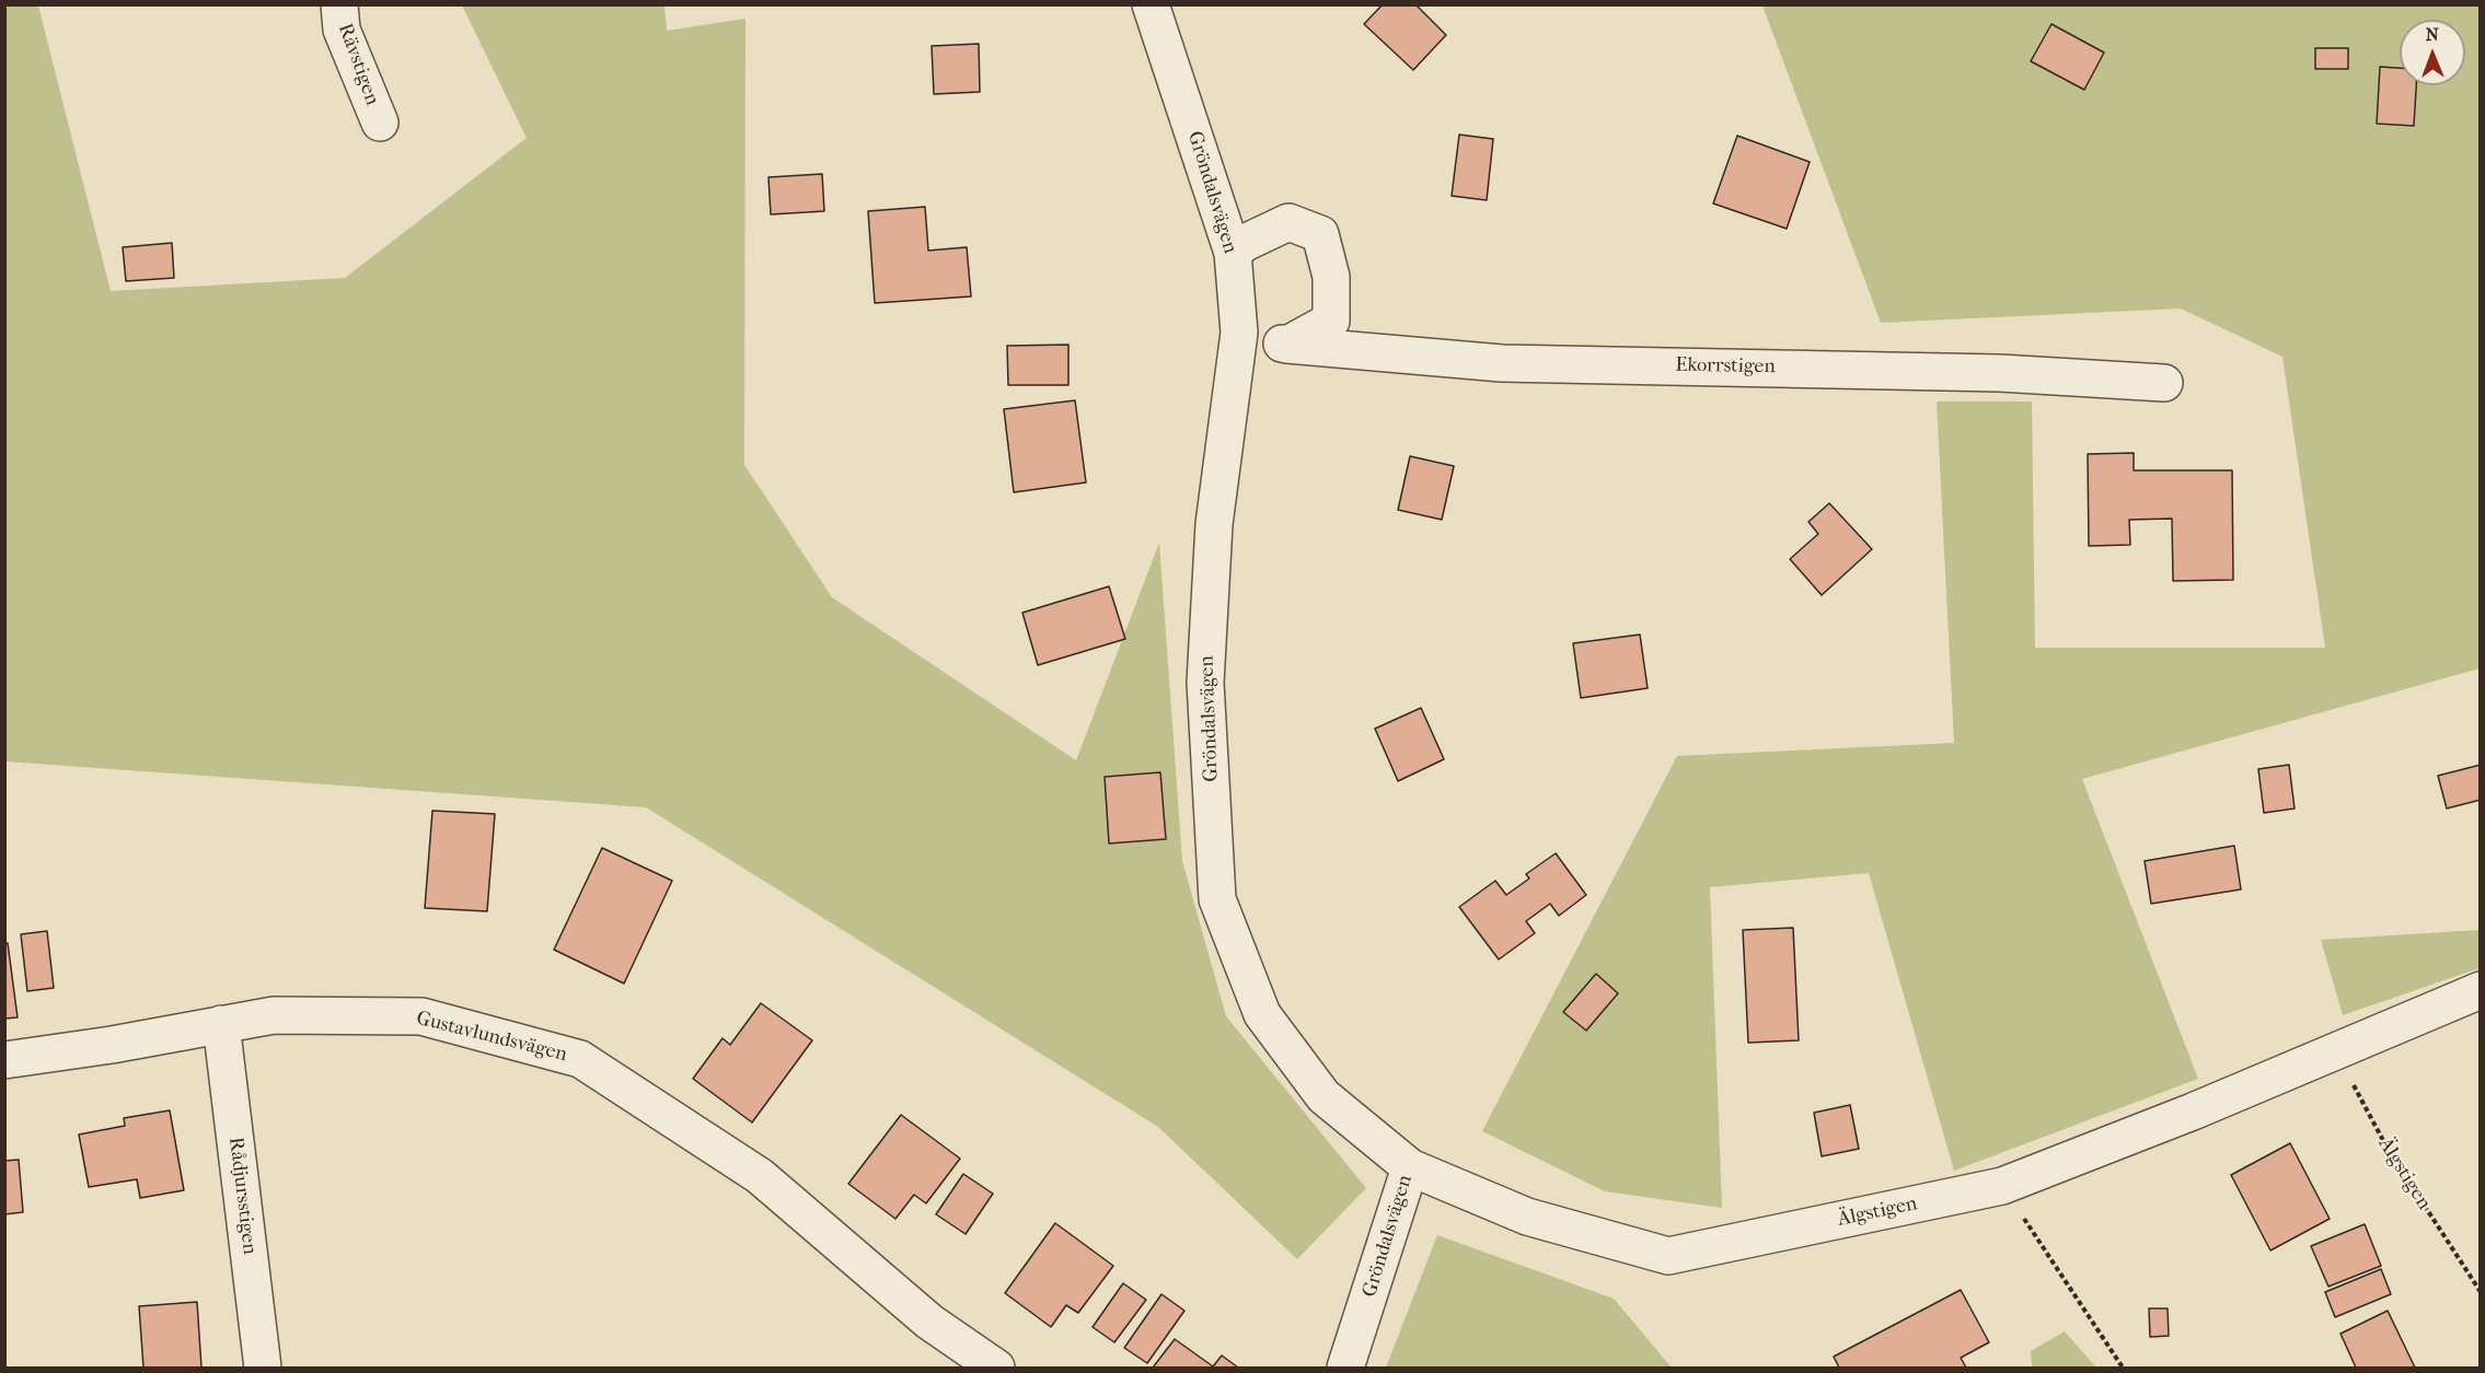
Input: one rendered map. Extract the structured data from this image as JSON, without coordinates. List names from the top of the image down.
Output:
{
  "streets": {
    "street": [
      "Rävstigen",
      "Gröndalsvägen",
      "Ekorrstigen",
      "Gustavlundsvägen",
      "Älgstigen",
      "Rådjursstigen"
    ]
  },
  "crossings": [
    ["Gröndalsvägen", "Ekorrstigen"],
    ["Gröndalsvägen", "Älgstigen"],
    ["Gustavlundsvägen", "Rådjursstigen"]
  ],
  "north": "top"
}
